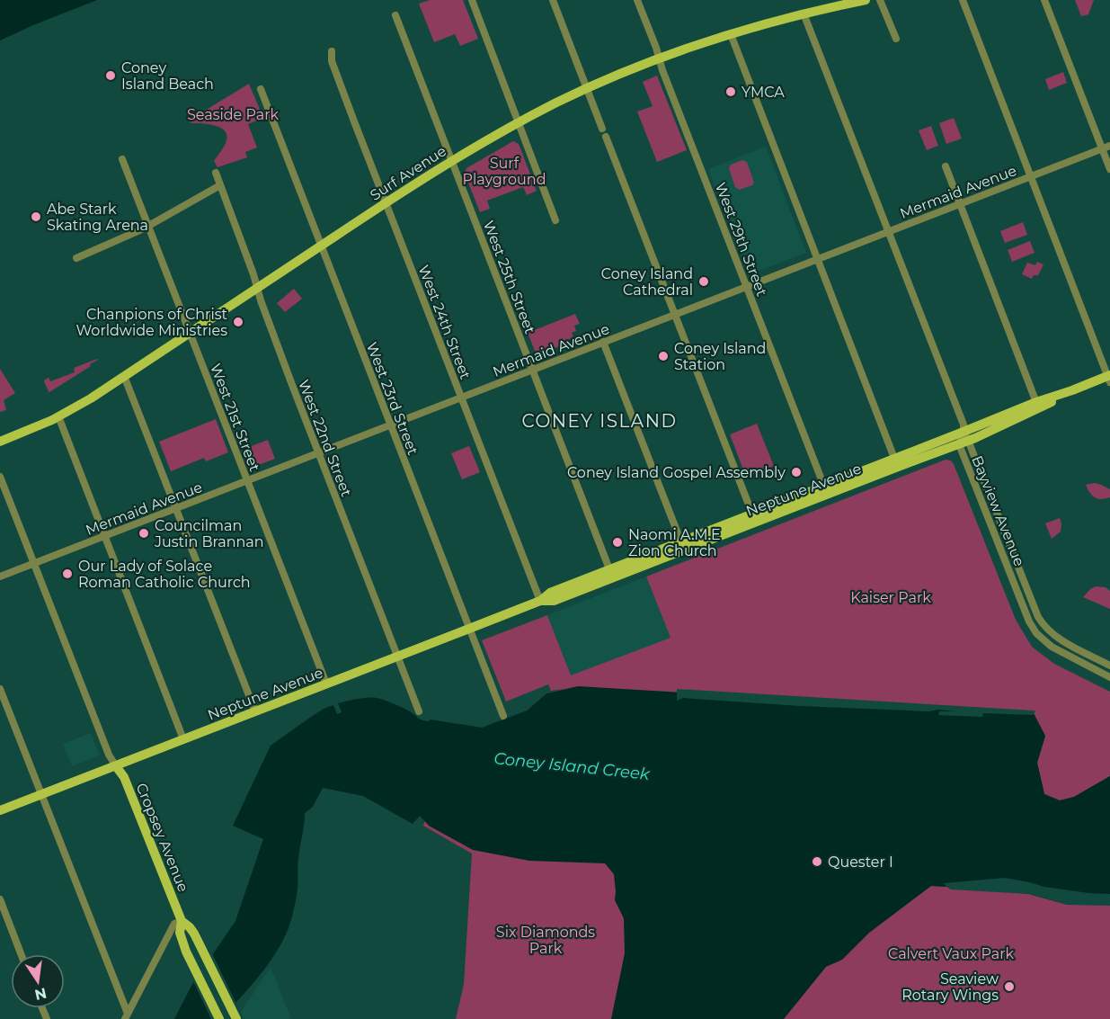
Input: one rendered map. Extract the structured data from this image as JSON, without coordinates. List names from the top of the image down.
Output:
{
  "streets": {
    "main road": ["Surf Avenue", "Neptune Avenue", "Cropsey Avenue"],
    "street": [
      "Mermaid Avenue",
      "West 29th Street",
      "West 25th Street",
      "West 24th Street",
      "West 23rd Street",
      "West 21st Street",
      "West 22nd Street",
      "Bayview Avenue"
    ]
  },
  "crossings": [
    ["Surf Avenue", "West 29th Street"],
    ["Surf Avenue", "West 25th Street"],
    ["Surf Avenue", "West 24th Street"],
    ["Surf Avenue", "West 23rd Street"],
    ["Surf Avenue", "West 21st Street"],
    ["Surf Avenue", "West 22nd Street"],
    ["Mermaid Avenue", "West 29th Street"],
    ["Mermaid Avenue", "West 25th Street"],
    ["Mermaid Avenue", "West 24th Street"],
    ["Mermaid Avenue", "West 23rd Street"],
    ["Mermaid Avenue", "West 21st Street"],
    ["Mermaid Avenue", "West 22nd Street"],
    ["West 29th Street", "Neptune Avenue"],
    ["West 25th Street", "Neptune Avenue"],
    ["West 24th Street", "Neptune Avenue"],
    ["West 23rd Street", "Neptune Avenue"],
    ["West 21st Street", "Neptune Avenue"],
    ["West 22nd Street", "Neptune Avenue"],
    ["Neptune Avenue", "Bayview Avenue"],
    ["Neptune Avenue", "Cropsey Avenue"]
  ],
  "districts": ["CONEY ISLAND"],
  "water": ["Coney Island Creek"],
  "parks": [
    "Seaside Park",
    "Surf Playground",
    "Kaiser Park",
    "Six Diamonds Park",
    "Calvert Vaux Park"
  ],
  "places": [
    "Coney Island Beach",
    "YMCA",
    "Abe Stark Skating Arena",
    "Coney Island Cathedral",
    "Chanpions of Christ Worldwide Ministries",
    "Coney Island Station",
    "Coney Island Gospel Assembly",
    "Councilman Justin Brannan",
    "Naomi A.M.E Zion Church",
    "Our Lady of Solace Roman Catholic Church",
    "Quester I",
    "Seaview Rotary Wings"
  ],
  "north": "bottom"
}
